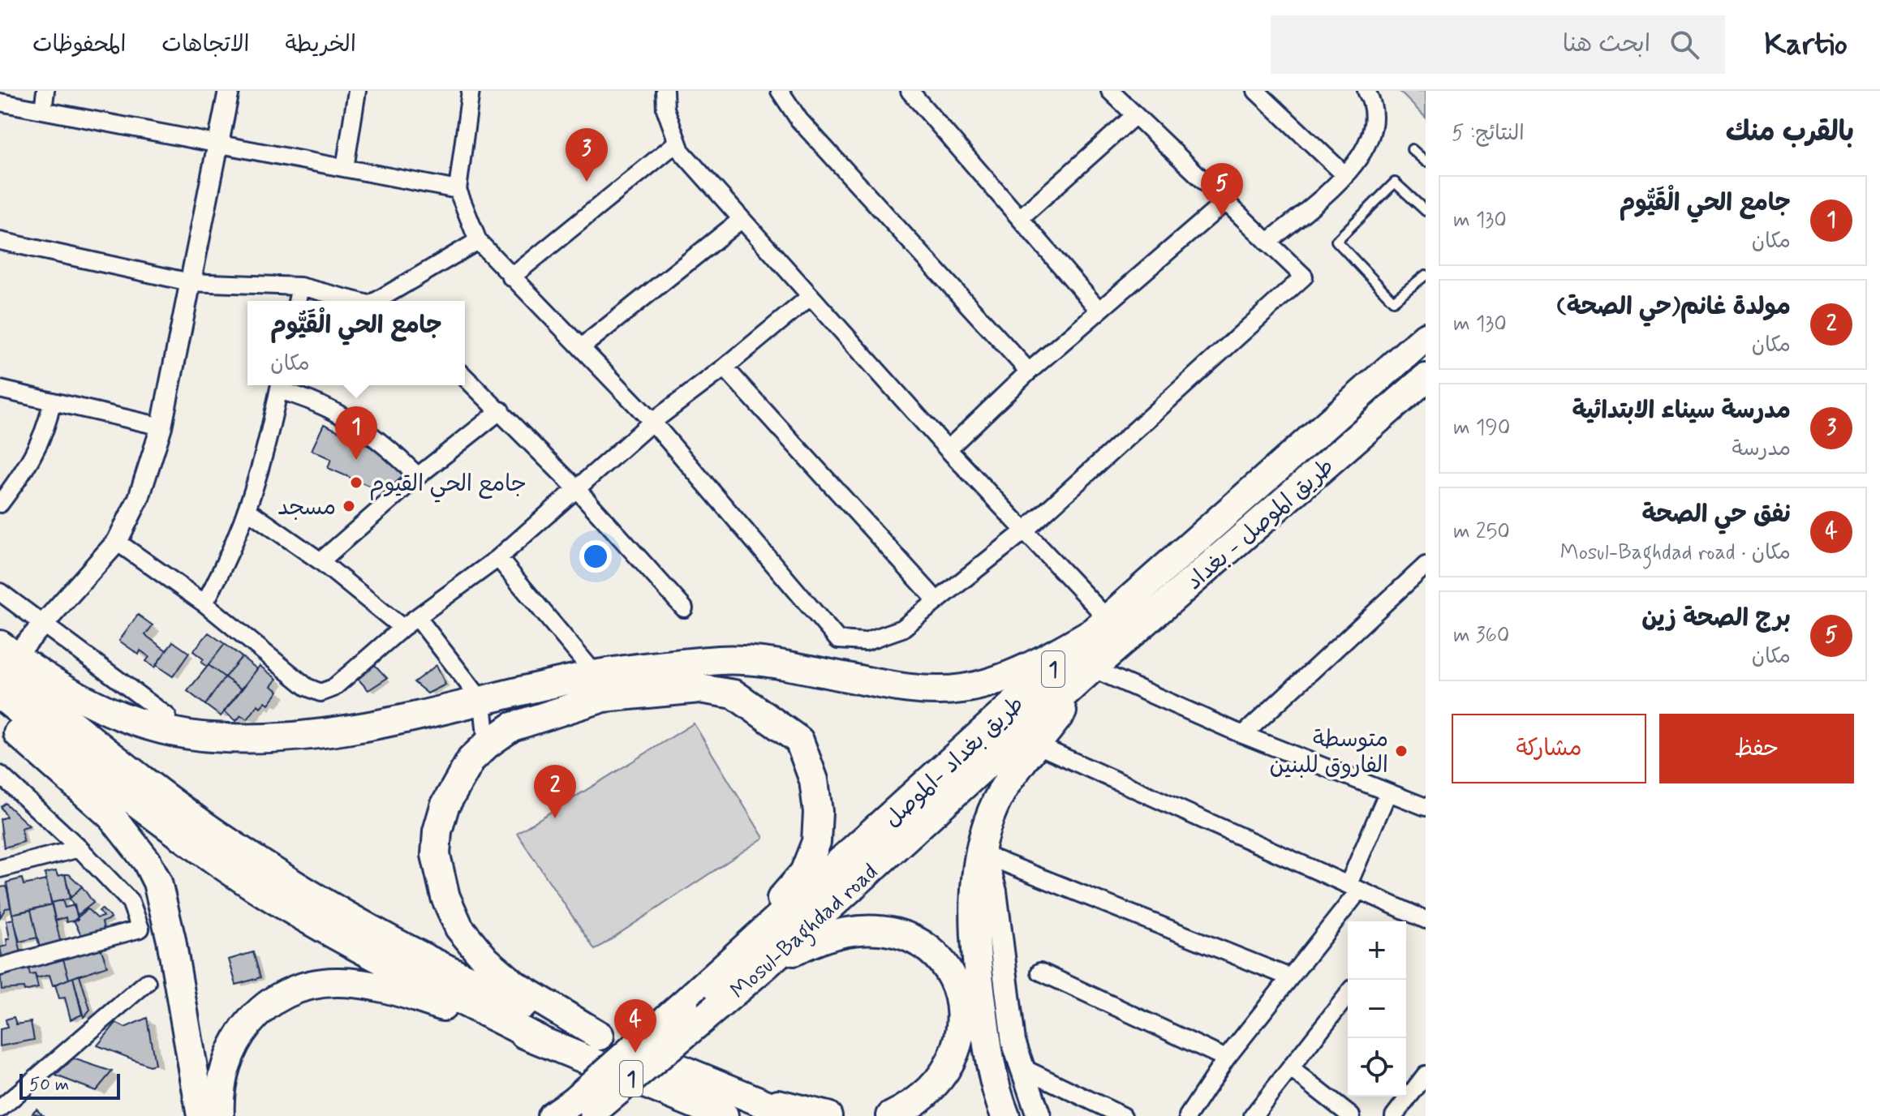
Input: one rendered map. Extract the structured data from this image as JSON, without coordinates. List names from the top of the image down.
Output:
{
  "streets": {
    "highway": [
      "طريق الموصل - بغداد",
      "1",
      "طريق بغداد -الموصل",
      "Mosul-Baghdad road"
    ]
  },
  "crossings": [
    ["طريق الموصل - بغداد", "Mosul-Baghdad road"],
    ["طريق بغداد -الموصل", "Mosul-Baghdad road"]
  ],
  "places": ["جامع الحي القيوم", "مسجد", "متوسطة الفاروق للبنين"],
  "scale_bar": "50 m",
  "page": {
    "header": "Kartio",
    "search": "ابحث هنا",
    "nav": ["الخريطة", "الاتجاهات", "المحفوظات"],
    "heading": ["بالقرب منك", "النتائج: 5"],
    "pins": [
      "3",
      "5",
      "1",
      "2",
      "4"
    ],
    "list": [
      {
        "mark": "1",
        "name": "جامع الحي الْقَيُّوم",
        "note": "مكان",
        "value": "130 m"
      },
      {
        "mark": "2",
        "name": "مولدة غانم(حي الصحة)",
        "note": "مكان",
        "value": "130 m"
      },
      {
        "mark": "3",
        "name": "مدرسة سيناء الابتدائية",
        "note": "مدرسة",
        "value": "190 m"
      },
      {
        "mark": "4",
        "name": "نفق حي الصحة",
        "note": "مكان · Mosul-Baghdad road",
        "value": "250 m"
      },
      {
        "mark": "5",
        "name": "برج الصحة زين",
        "note": "مكان",
        "value": "360 m"
      }
    ],
    "popup": ["جامع الحي الْقَيُّوم", "مكان"],
    "buttons": ["حفظ", "مشاركة"],
    "map_buttons": ["+", "−"],
    "scale": "50 m"
  }
}
